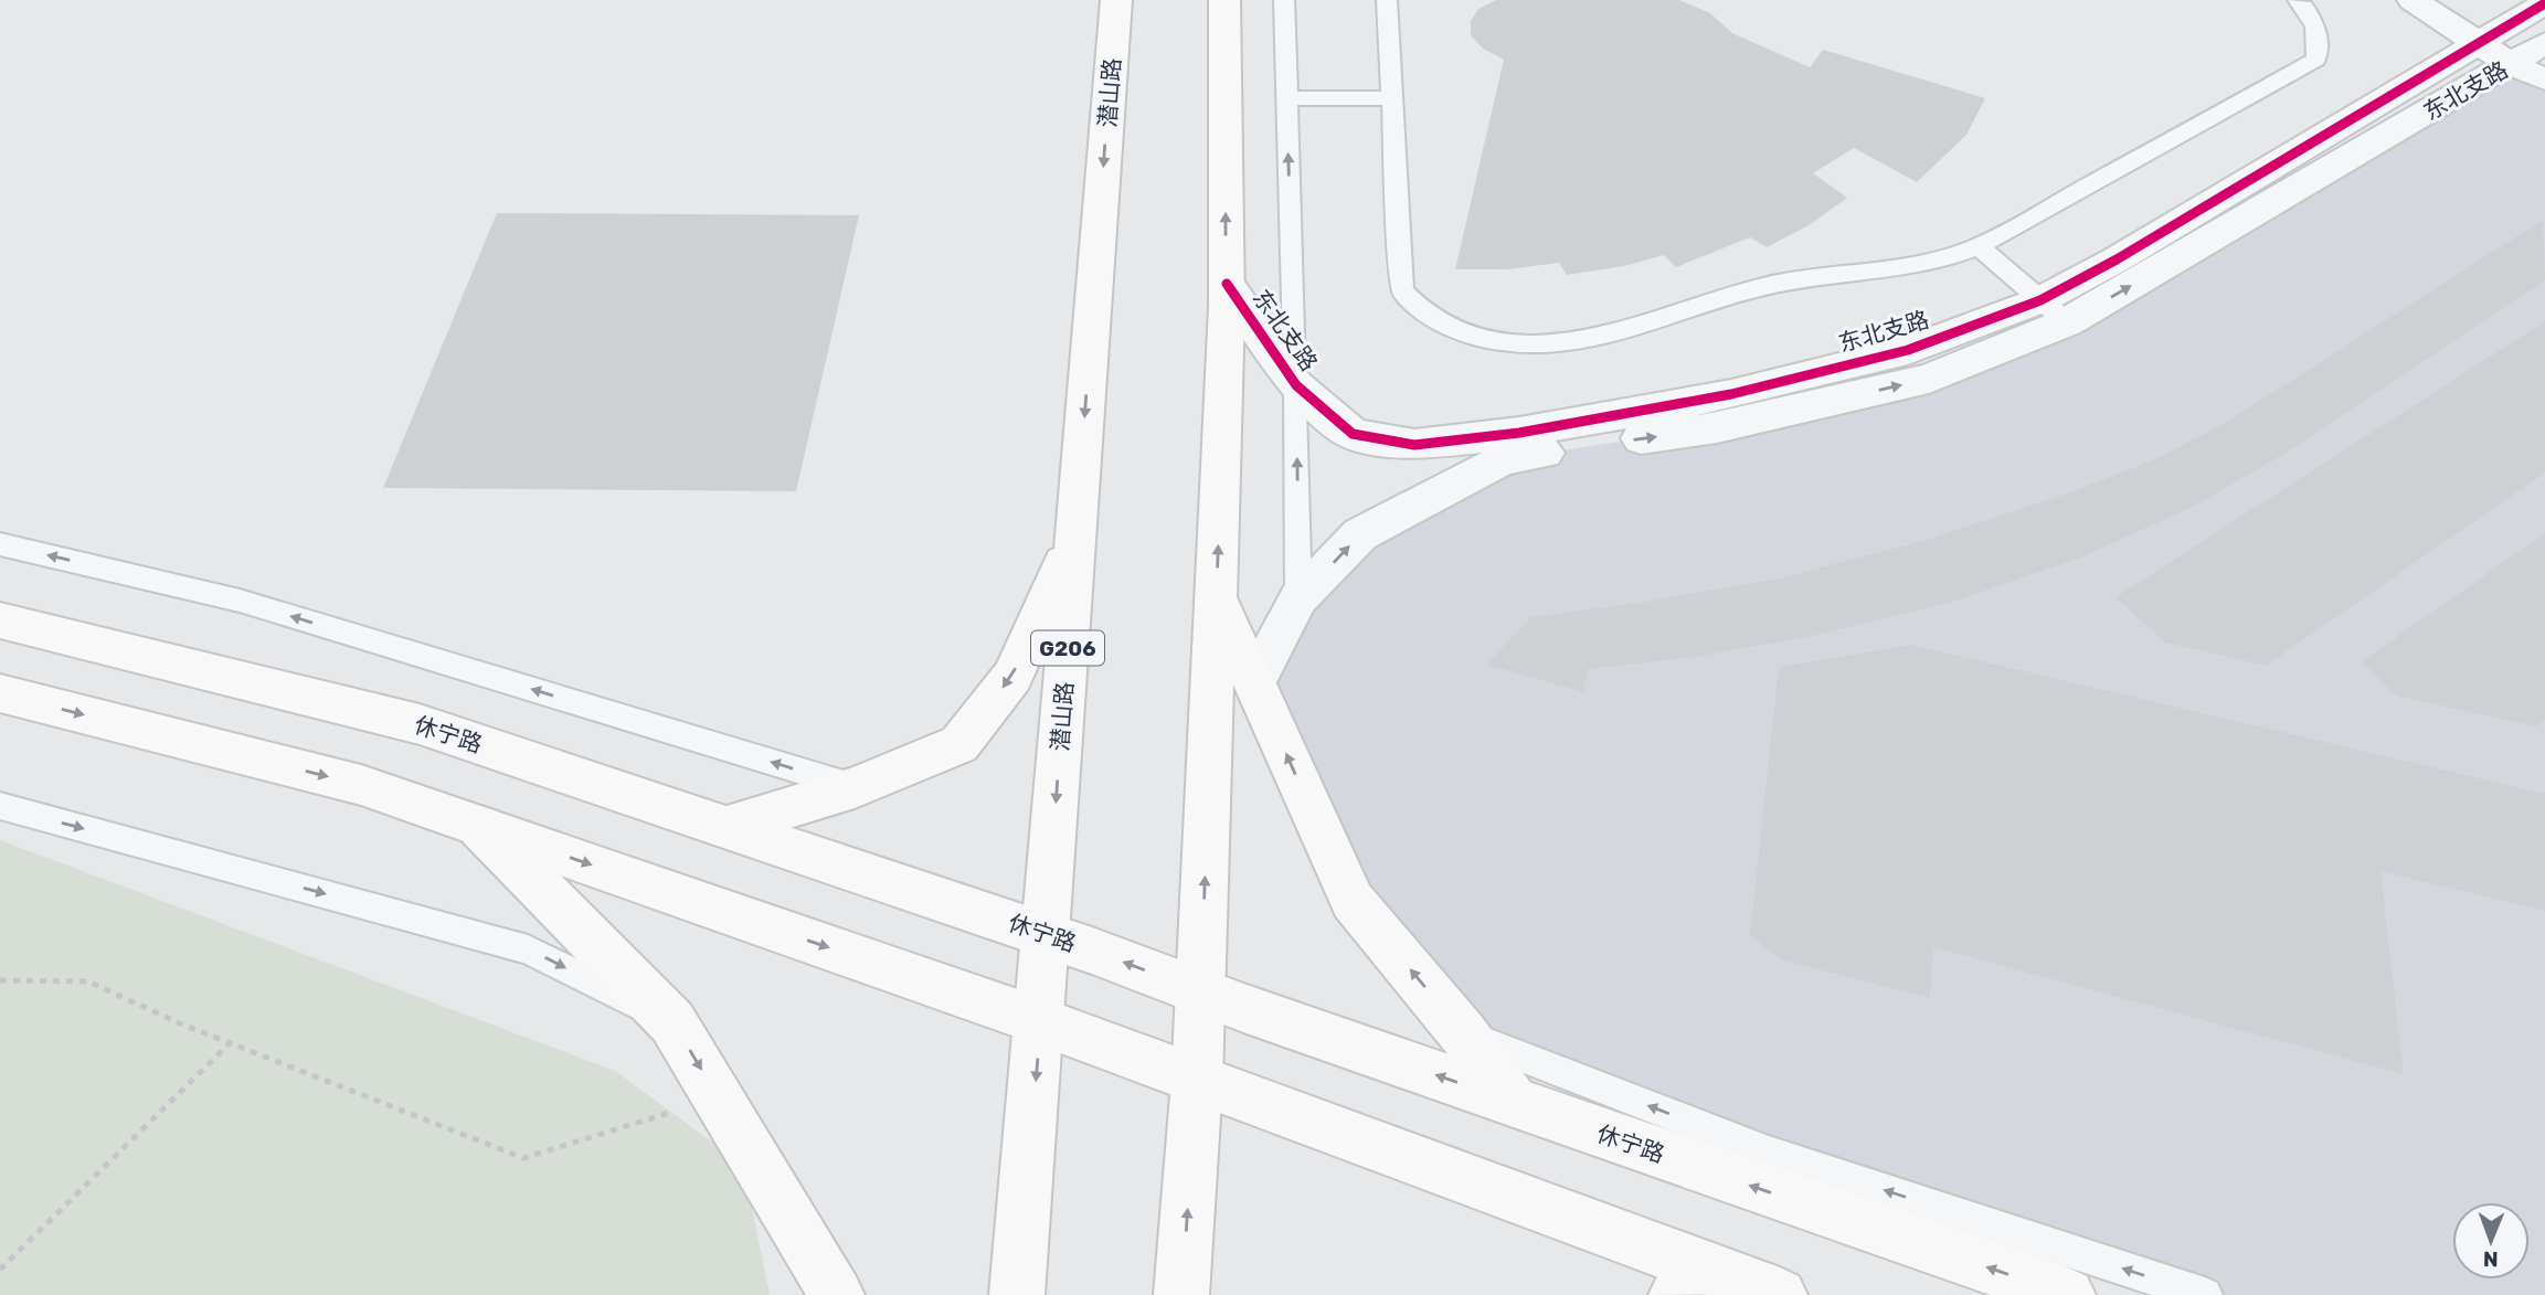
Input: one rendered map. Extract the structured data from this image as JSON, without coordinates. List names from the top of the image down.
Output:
{
  "streets": {
    "main road": ["潜山路", "G206", "休宁路"],
    "street": ["东北支路"]
  },
  "crossings": [
    ["潜山路", "休宁路"]
  ],
  "north": "bottom"
}
